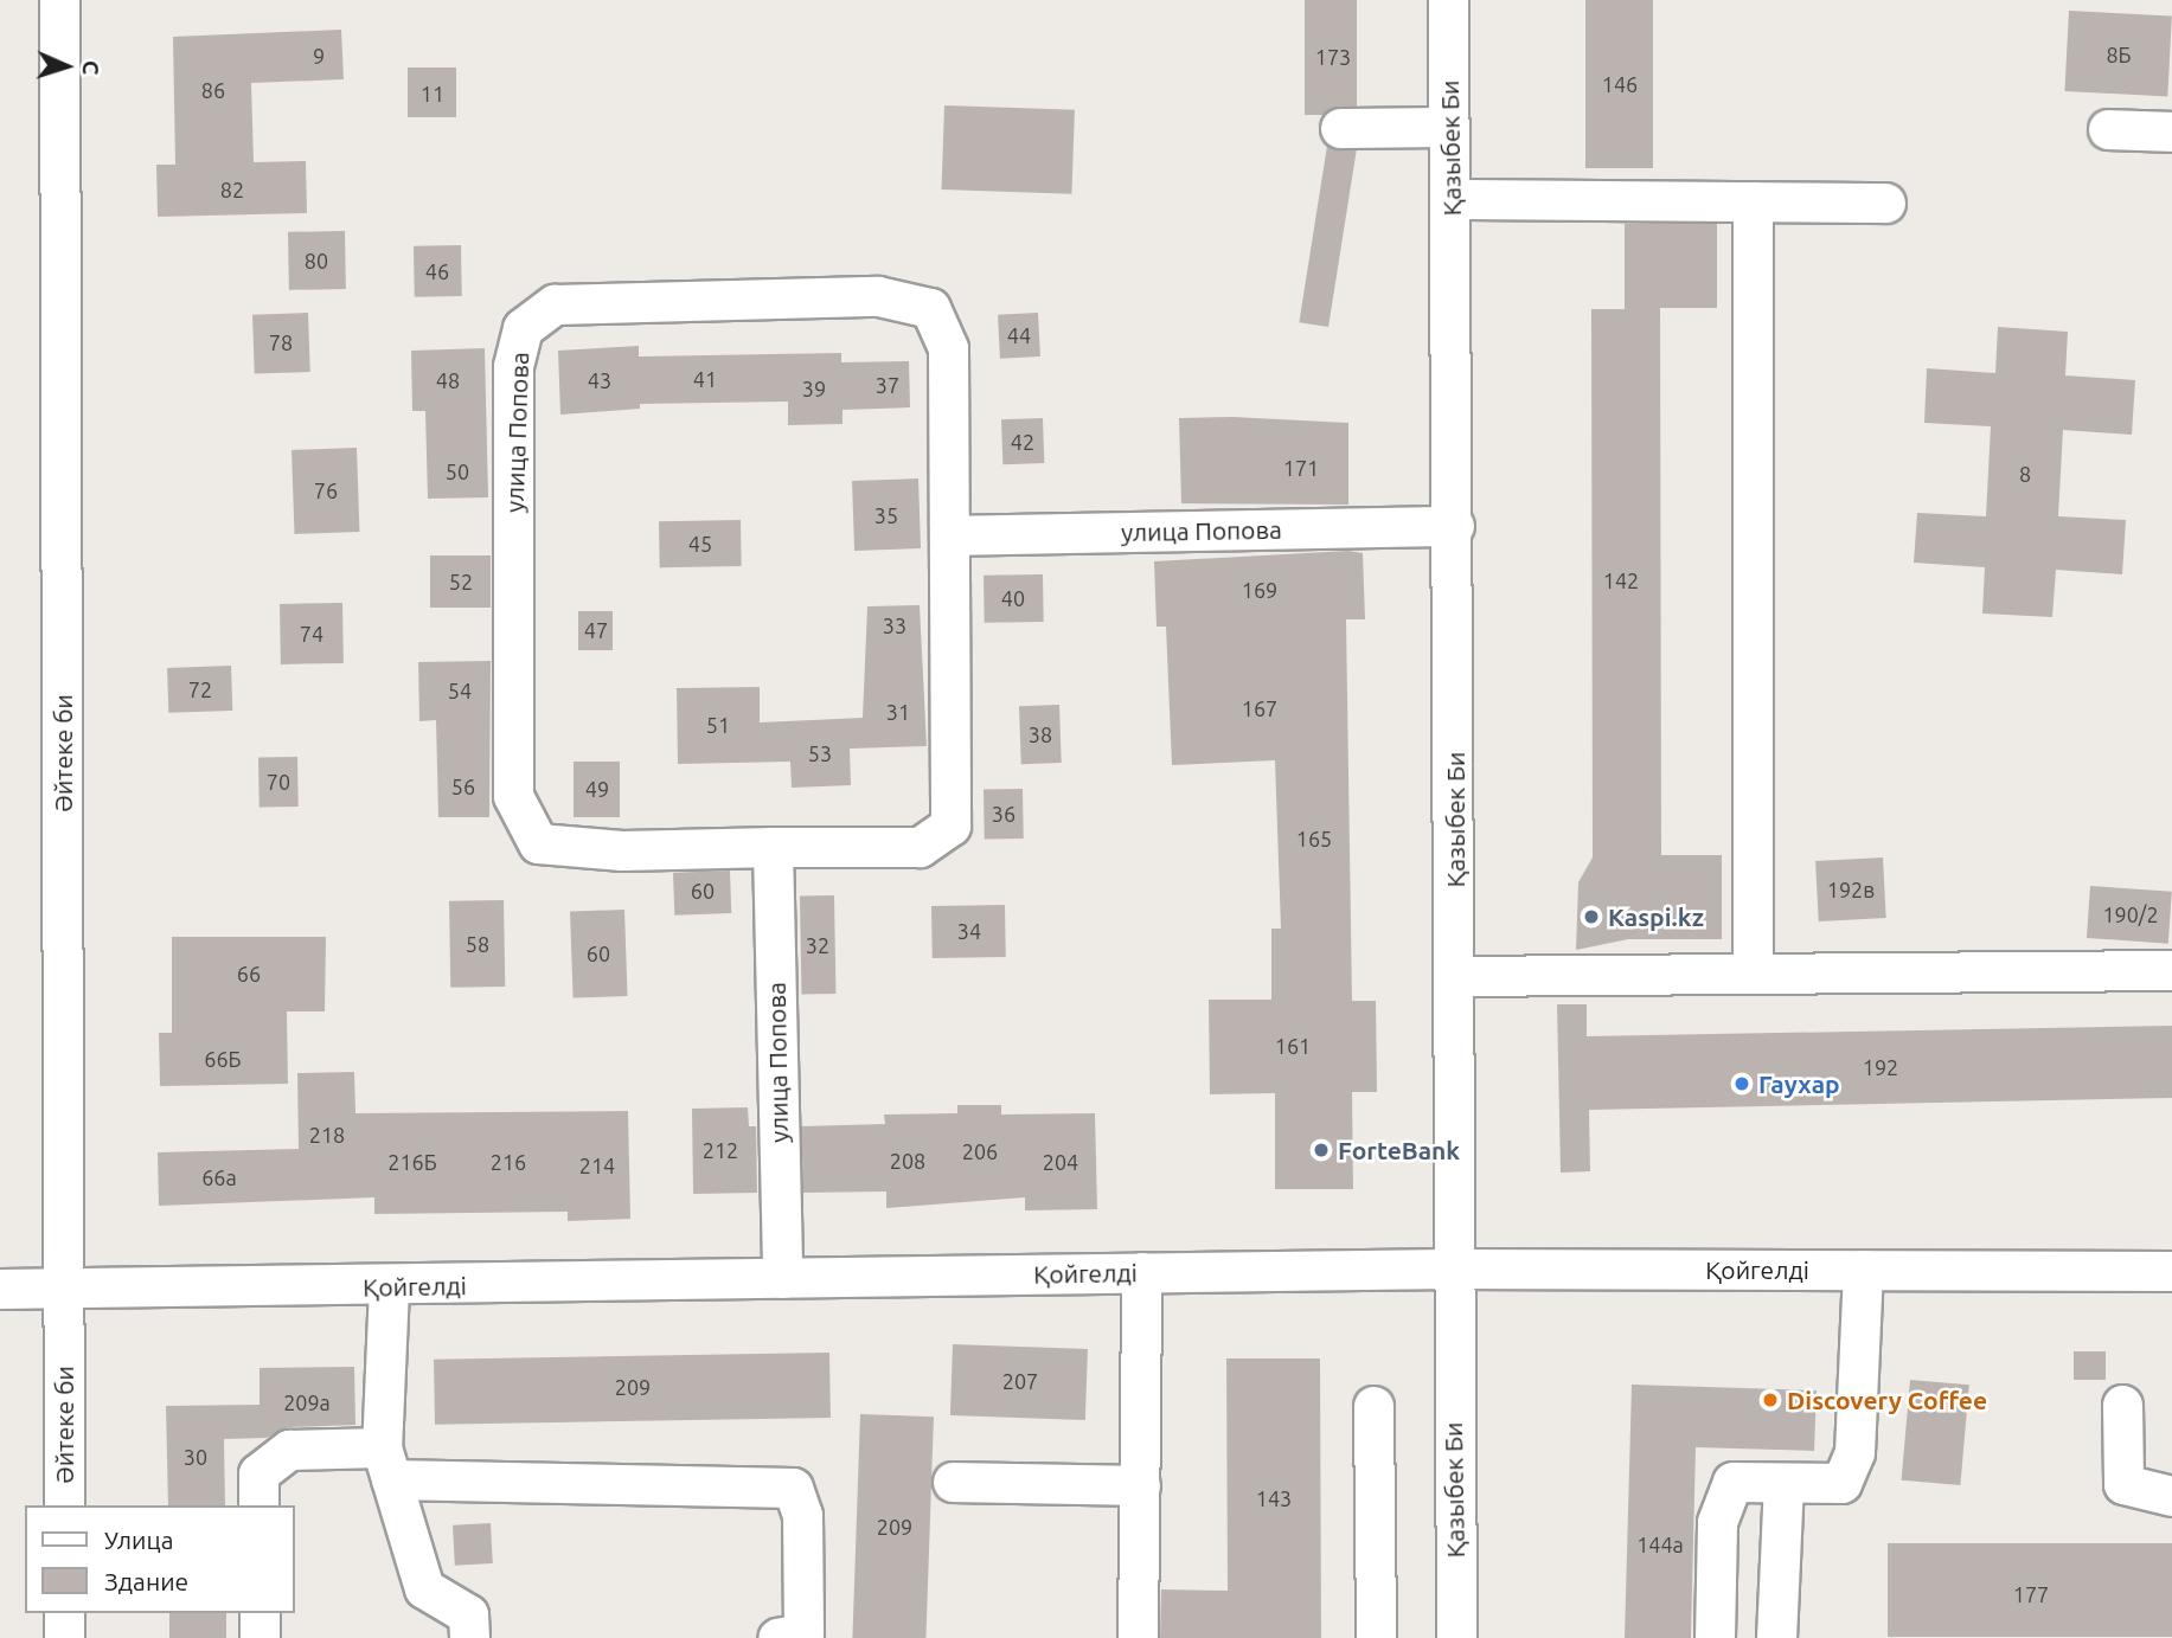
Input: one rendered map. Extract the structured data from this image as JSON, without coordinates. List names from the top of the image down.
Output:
{
  "streets": {
    "street": [
      "Қазыбек Би",
      "улица Попова",
      "Әйтеке би",
      "Қойгелді"
    ]
  },
  "crossings": [
    ["Қазыбек Би", "улица Попова"],
    ["Қазыбек Би", "Қойгелді"],
    ["улица Попова", "Қойгелді"],
    ["Әйтеке би", "Қойгелді"]
  ],
  "places": [
    "Kaspi.kz",
    "Гаухар",
    "ForteBank",
    "Discovery Coffee"
  ],
  "house_numbers": [
    "8Б",
    "9",
    "173",
    "146",
    "86",
    "11",
    "82",
    "80",
    "46",
    "44",
    "78",
    "41",
    "48",
    "43",
    "37",
    "39",
    "42",
    "171",
    "50",
    "8",
    "76",
    "35",
    "45",
    "142",
    "52",
    "169",
    "40",
    "33",
    "47",
    "74",
    "72",
    "54",
    "167",
    "31",
    "51",
    "38",
    "53",
    "70",
    "56",
    "49",
    "36",
    "165",
    "192в",
    "60",
    "190/2",
    "34",
    "58",
    "32",
    "60",
    "66",
    "161",
    "66Б",
    "192",
    "218",
    "212",
    "206",
    "208",
    "216Б",
    "216",
    "204",
    "214",
    "66а",
    "207",
    "209",
    "209а",
    "30",
    "143",
    "209",
    "144а",
    "177"
  ],
  "legend": ["Улица", "Здание"],
  "north": "right"
}
